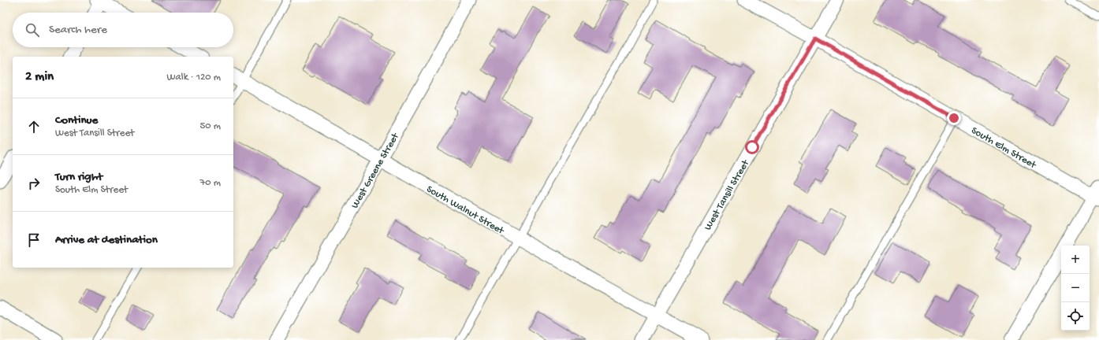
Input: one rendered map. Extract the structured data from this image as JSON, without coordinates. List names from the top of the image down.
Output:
{
  "streets": {
    "street": [
      "South Elm Street",
      "West Greene Street",
      "West Tansill Street",
      "South Walnut Street"
    ]
  },
  "crossings": [
    ["South Elm Street", "West Tansill Street"],
    ["West Greene Street", "South Walnut Street"],
    ["West Tansill Street", "South Walnut Street"]
  ],
  "page": {
    "search": "Search here",
    "heading": ["2 min", "Walk · 120 m"],
    "list": [
      ["Continue", "West Tansill Street", "50 m"],
      ["Turn right", "South Elm Street", "70 m"],
      "Arrive at destination"
    ],
    "map_buttons": ["+", "−"]
  }
}
